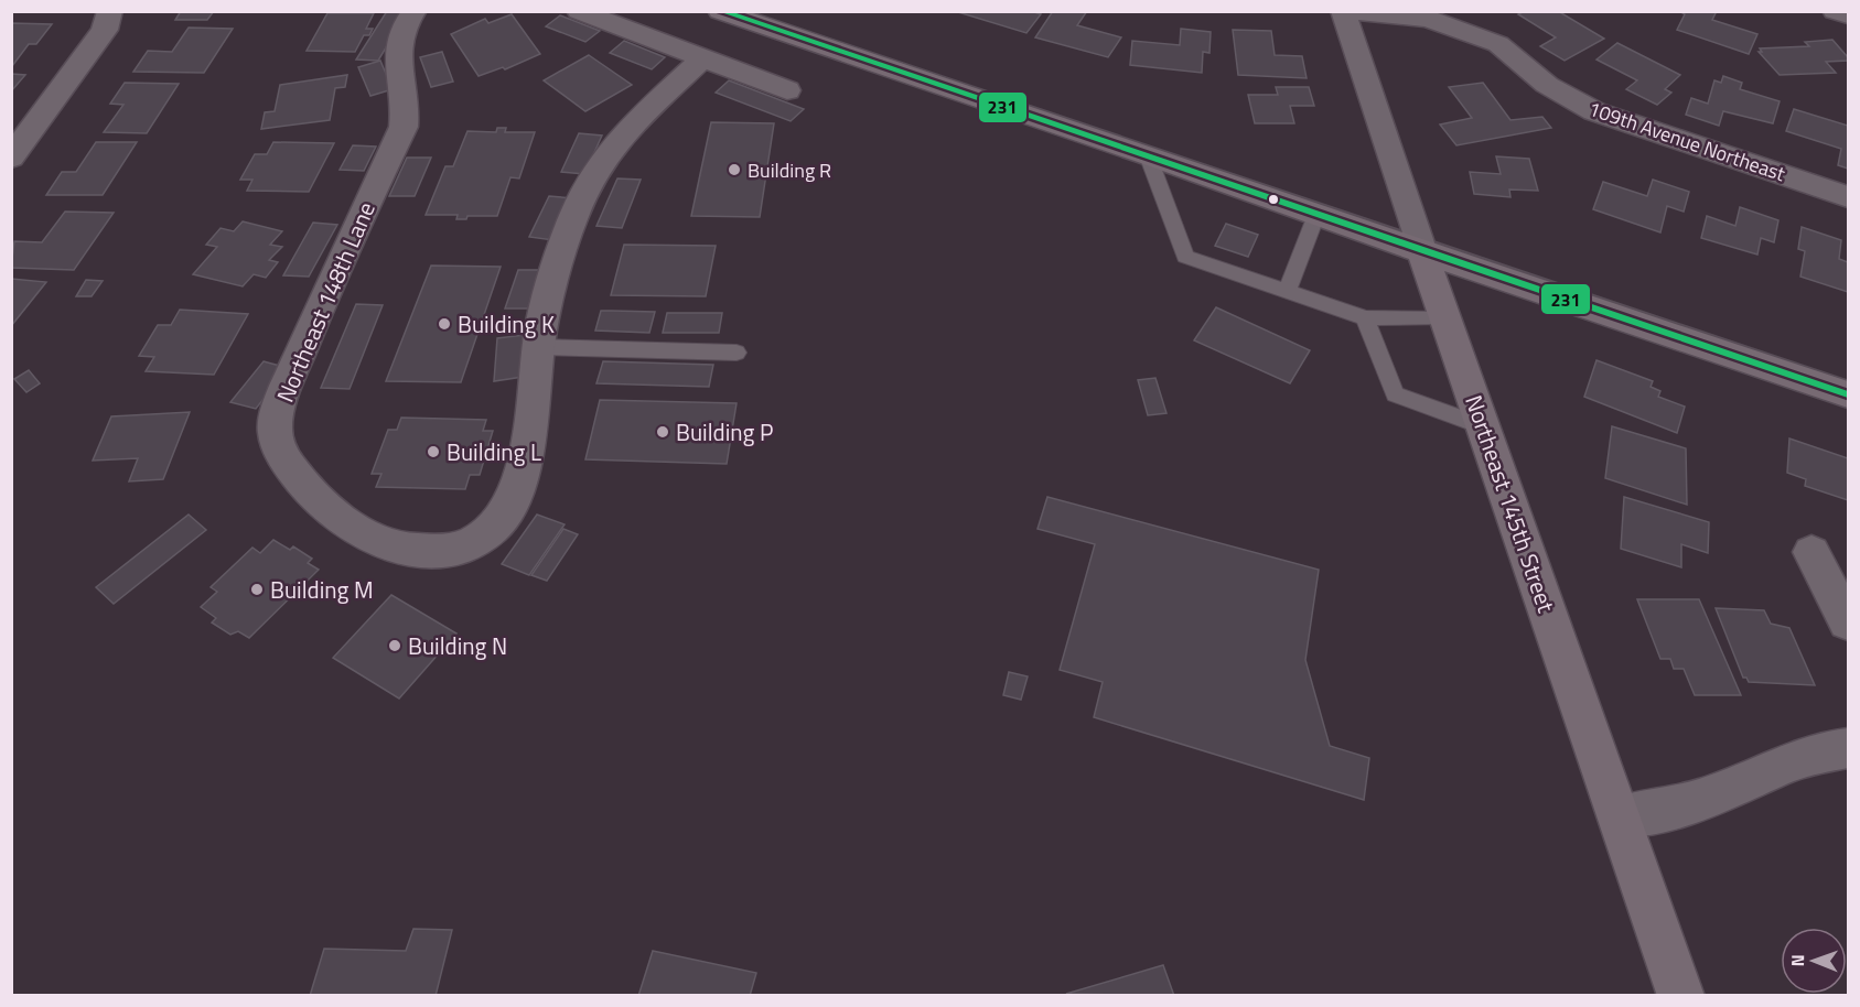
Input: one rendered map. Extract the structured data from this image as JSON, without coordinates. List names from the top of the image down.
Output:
{
  "streets": {
    "main road": ["Northeast 145th Street"],
    "street": ["109th Avenue Northeast", "Northeast 148th Lane"]
  },
  "places": [
    "Building R",
    "Building K",
    "Building P",
    "Building L",
    "Building M",
    "Building N"
  ],
  "lines": ["transit line 231"],
  "north": "left"
}
